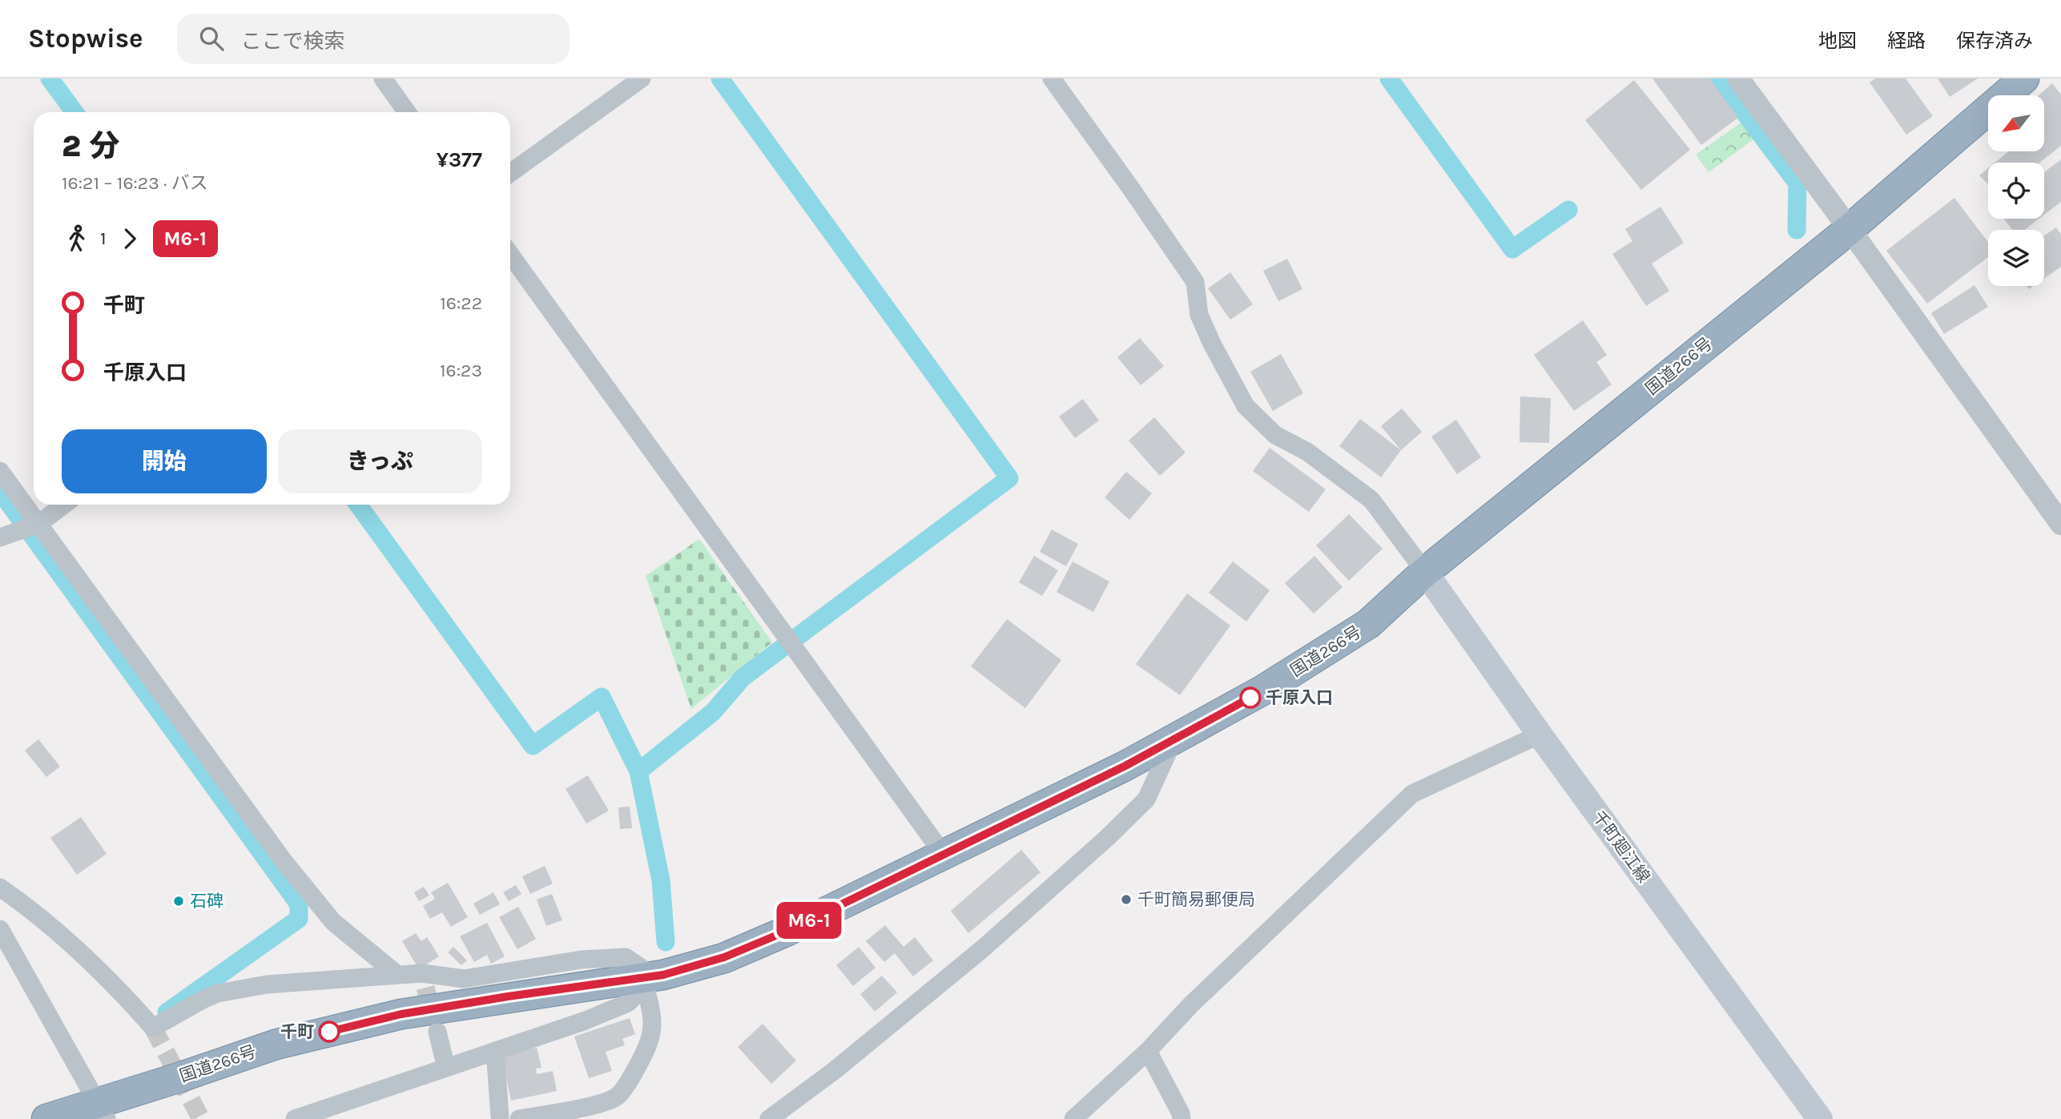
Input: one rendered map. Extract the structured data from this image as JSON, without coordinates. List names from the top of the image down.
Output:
{
  "streets": {
    "highway": ["国道266号"],
    "main road": ["千町廻江線"]
  },
  "crossings": [
    ["国道266号", "千町廻江線"]
  ],
  "places": [
    "千原入口",
    "千町簡易郵便局",
    "石碑",
    "千町"
  ],
  "lines": ["bus line M6-1"],
  "north": "bottom left",
  "page": {
    "header": "Stopwise",
    "search": "ここで検索",
    "nav": ["地図", "経路", "保存済み"],
    "on_map": "M6-1",
    "heading": ["2 分", "16:21 – 16:23 · バス", "¥377"],
    "legs": ["1", "M6-1"],
    "list": [
      {
        "name": "千町",
        "value": "16:22"
      },
      {
        "name": "千原入口",
        "value": "16:23"
      }
    ],
    "buttons": ["開始", "きっぷ"]
  }
}
